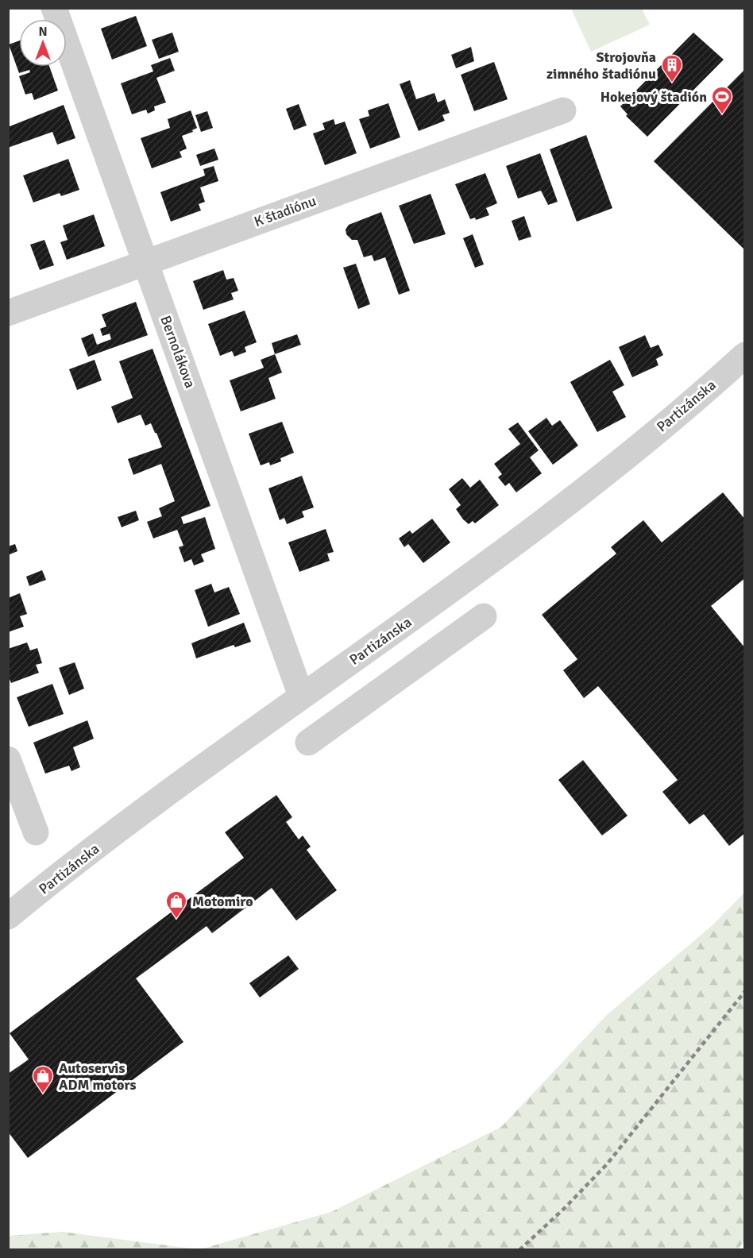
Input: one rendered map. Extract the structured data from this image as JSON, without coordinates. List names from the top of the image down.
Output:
{
  "streets": {
    "street": ["K štadiónu", "Bernolákova", "Partizánska"]
  },
  "crossings": [
    ["K štadiónu", "Bernolákova"],
    ["Bernolákova", "Partizánska"]
  ],
  "places": {
    "building": ["Strojovňa zimného štadiónu"],
    "sports": ["Hokejový štadión"],
    "shop": ["Motomiro", "Autoservis ADM motors"]
  },
  "north": "top"
}
